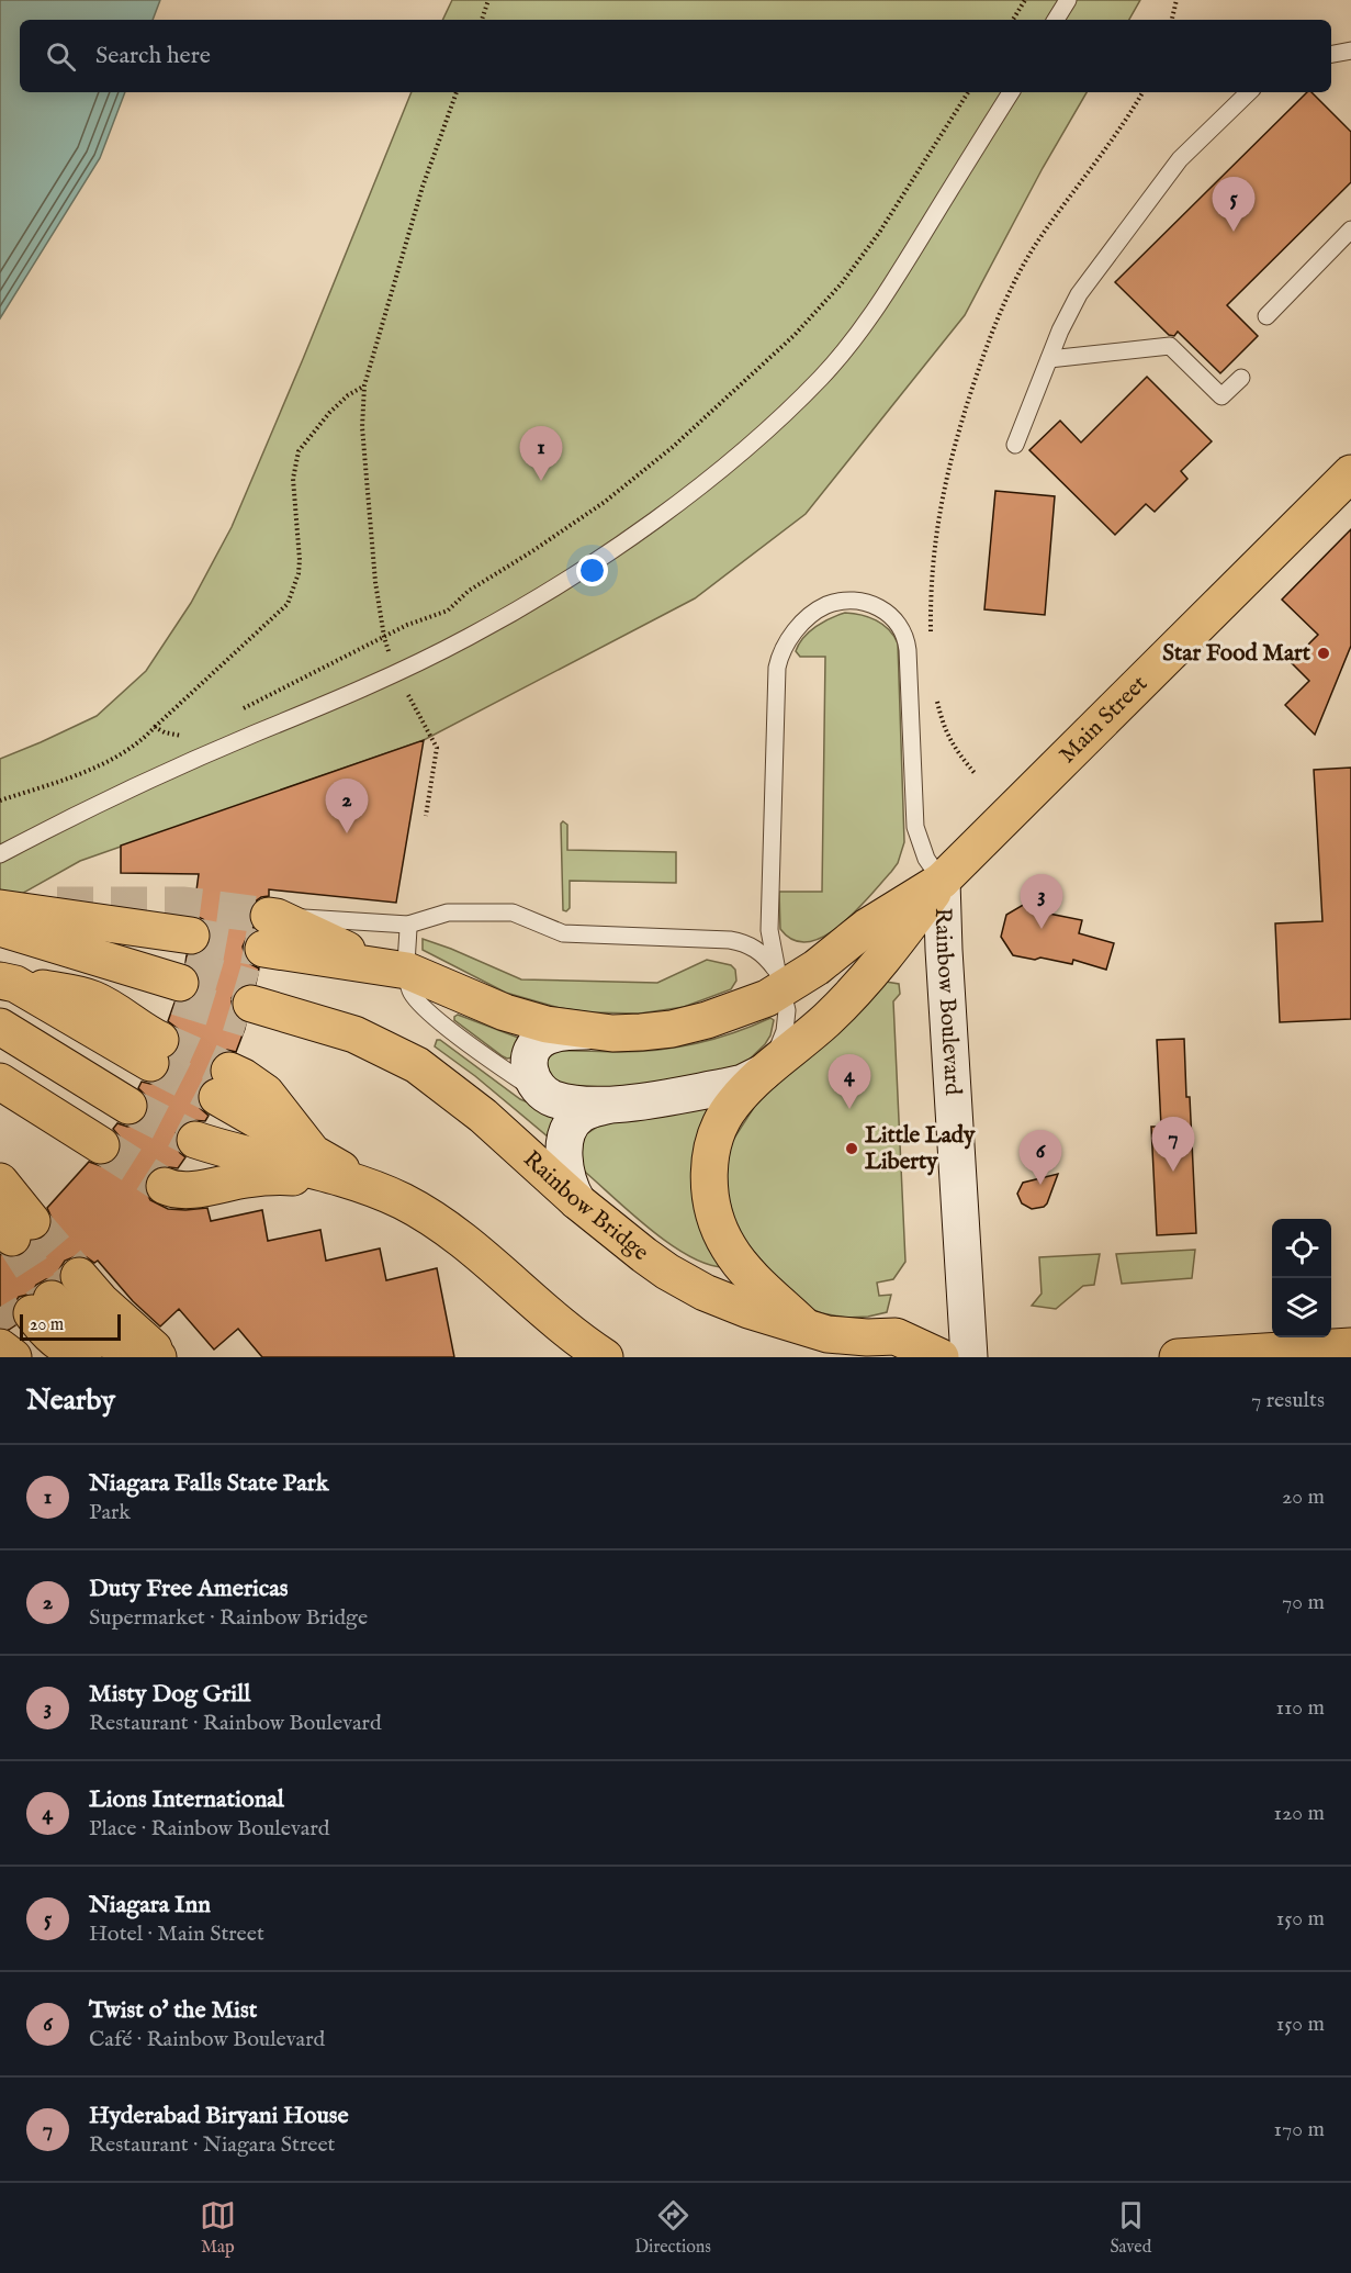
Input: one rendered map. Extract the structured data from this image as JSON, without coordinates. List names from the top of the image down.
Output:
{
  "streets": {
    "main road": ["Main Street", "Rainbow Boulevard", "Rainbow Bridge"]
  },
  "crossings": [
    ["Main Street", "Rainbow Boulevard"]
  ],
  "places": ["Star Food Mart", "Little Lady Liberty"],
  "scale_bar": "20 m",
  "page": {
    "search": "Search here",
    "pins": [
      "5",
      "1",
      "2",
      "3",
      "4",
      "7",
      "6"
    ],
    "scale": "20 m",
    "heading": ["Nearby", "7 results"],
    "list": [
      {
        "mark": "1",
        "name": "Niagara Falls State Park",
        "note": "Park",
        "value": "20 m"
      },
      {
        "mark": "2",
        "name": "Duty Free Americas",
        "note": "Supermarket · Rainbow Bridge",
        "value": "70 m"
      },
      {
        "mark": "3",
        "name": "Misty Dog Grill",
        "note": "Restaurant · Rainbow Boulevard",
        "value": "110 m"
      },
      {
        "mark": "4",
        "name": "Lions International",
        "note": "Place · Rainbow Boulevard",
        "value": "120 m"
      },
      {
        "mark": "5",
        "name": "Niagara Inn",
        "note": "Hotel · Main Street",
        "value": "150 m"
      },
      {
        "mark": "6",
        "name": "Twist o' the Mist",
        "note": "Café · Rainbow Boulevard",
        "value": "150 m"
      },
      {
        "mark": "7",
        "name": "Hyderabad Biryani House",
        "note": "Restaurant · Niagara Street",
        "value": "170 m"
      }
    ],
    "nav": ["Map", "Directions", "Saved"]
  }
}
